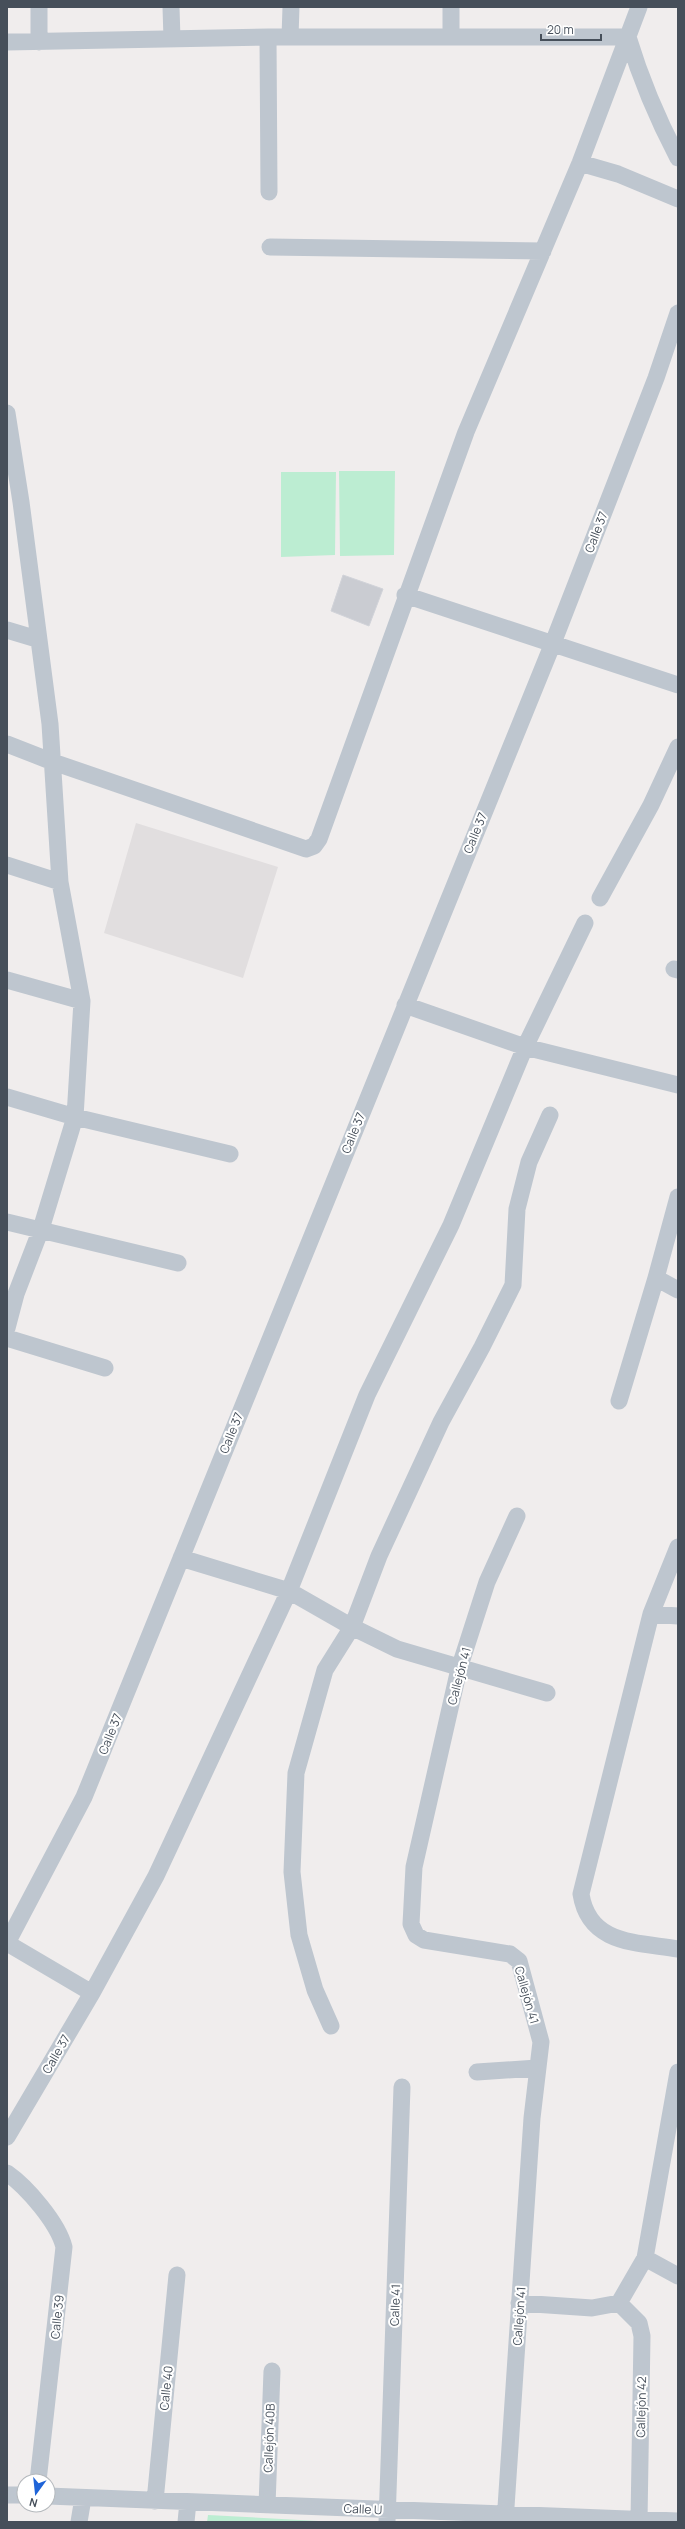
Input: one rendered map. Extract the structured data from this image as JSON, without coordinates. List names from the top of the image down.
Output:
{
  "streets": {
    "street": [
      "Calle 37",
      "Callejón 41",
      "Calle 41",
      "Calle 39",
      "Calle 40",
      "Callejón 42",
      "Callejón 40B",
      "Calle U"
    ]
  },
  "crossings": [
    ["Callejón 41", "Calle U"],
    ["Calle 41", "Calle U"],
    ["Calle 40", "Calle U"],
    ["Callejón 42", "Calle U"],
    ["Callejón 40B", "Calle U"]
  ],
  "scale_bar": "20 m",
  "north": "bottom"
}
